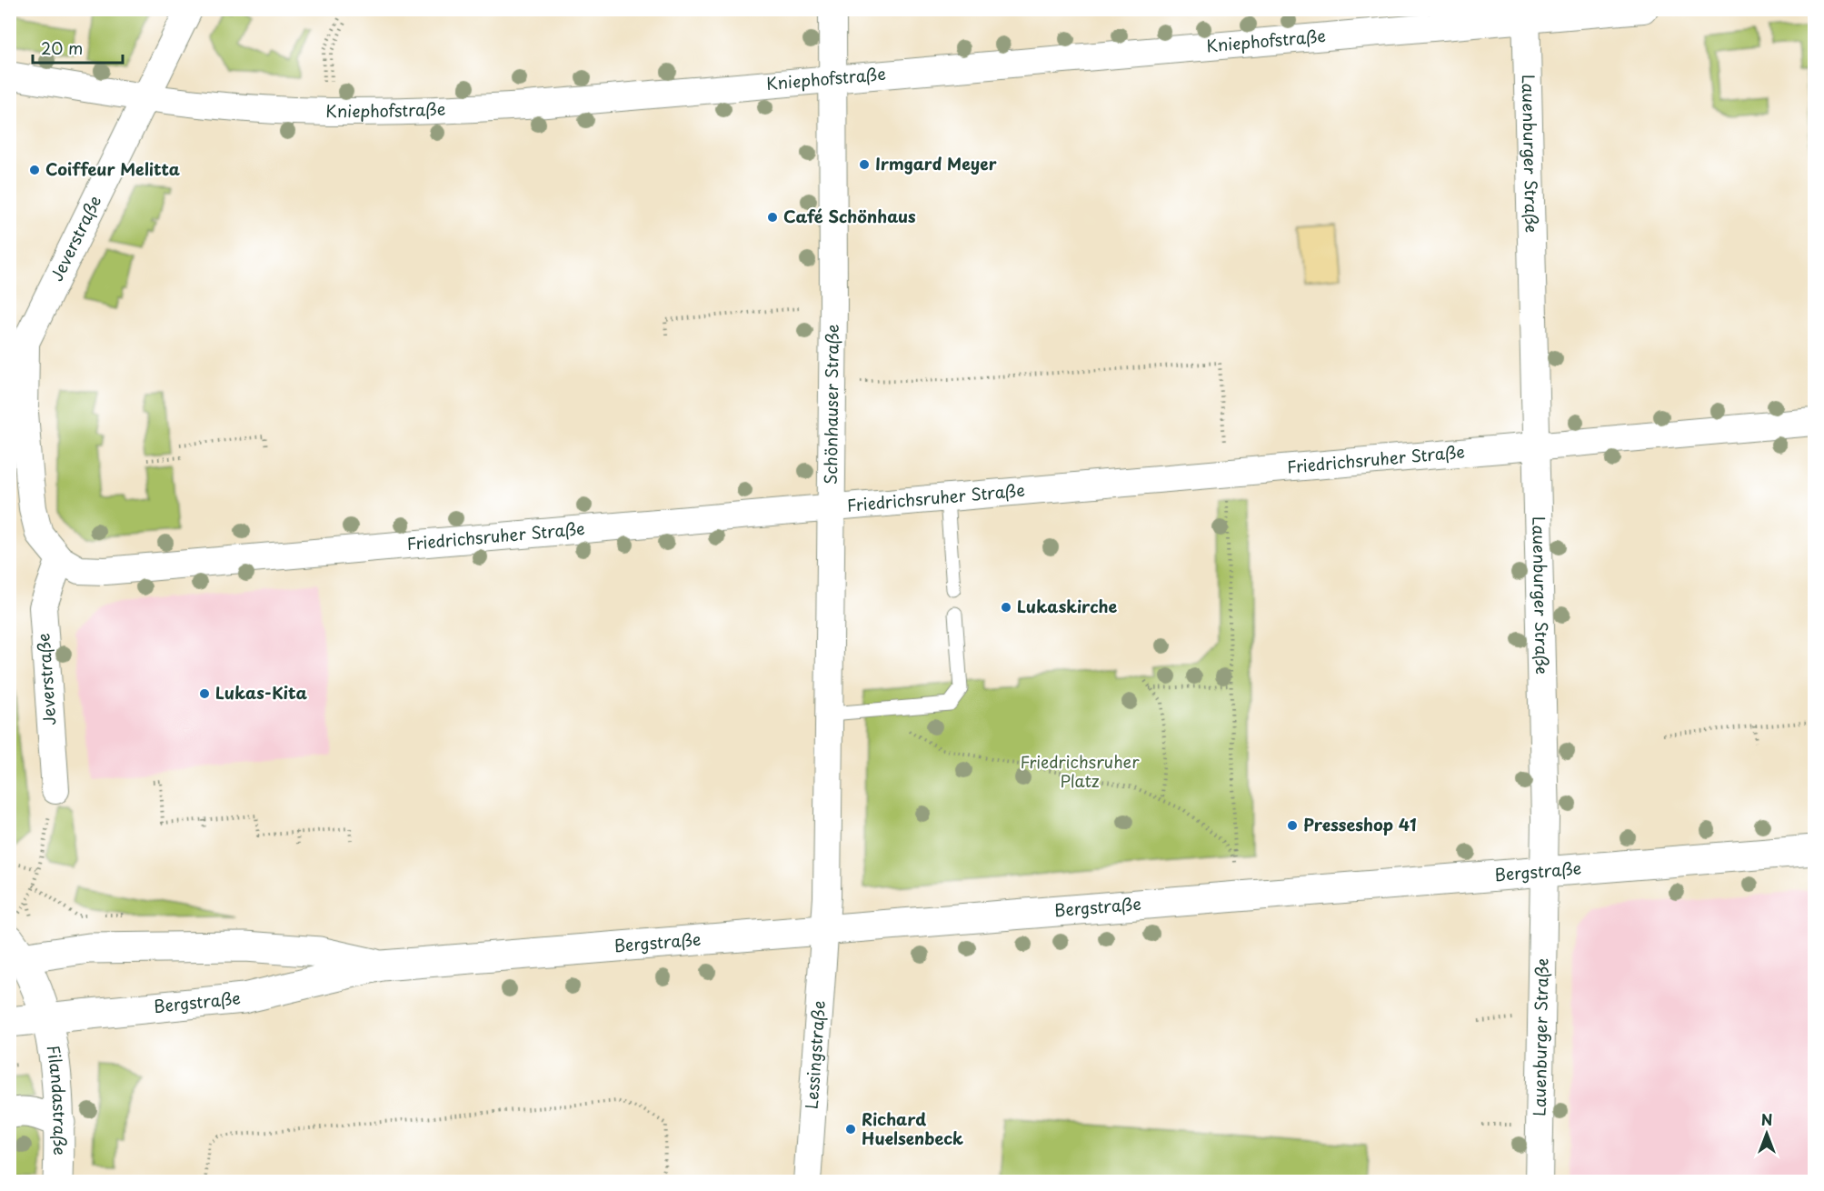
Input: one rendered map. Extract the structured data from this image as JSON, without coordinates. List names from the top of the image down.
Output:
{
  "streets": {
    "street": [
      "Kniephofstraße",
      "Lauenburger Straße",
      "Jeverstraße",
      "Schönhauser Straße",
      "Friedrichsruher Straße",
      "Bergstraße",
      "Lessingstraße",
      "Filandastraße"
    ]
  },
  "crossings": [
    ["Kniephofstraße", "Lauenburger Straße"],
    ["Kniephofstraße", "Jeverstraße"],
    ["Kniephofstraße", "Schönhauser Straße"],
    ["Lauenburger Straße", "Friedrichsruher Straße"],
    ["Lauenburger Straße", "Bergstraße"],
    ["Jeverstraße", "Friedrichsruher Straße"],
    ["Schönhauser Straße", "Friedrichsruher Straße"],
    ["Schönhauser Straße", "Bergstraße"],
    ["Schönhauser Straße", "Lessingstraße"],
    ["Bergstraße", "Lessingstraße"],
    ["Bergstraße", "Filandastraße"]
  ],
  "parks": ["Friedrichsruher Platz"],
  "places": [
    "Irmgard Meyer",
    "Coiffeur Melitta",
    "Café Schönhaus",
    "Lukaskirche",
    "Lukas-Kita",
    "Presseshop 41",
    "Richard Huelsenbeck"
  ],
  "scale_bar": "20 m",
  "north": "top"
}
